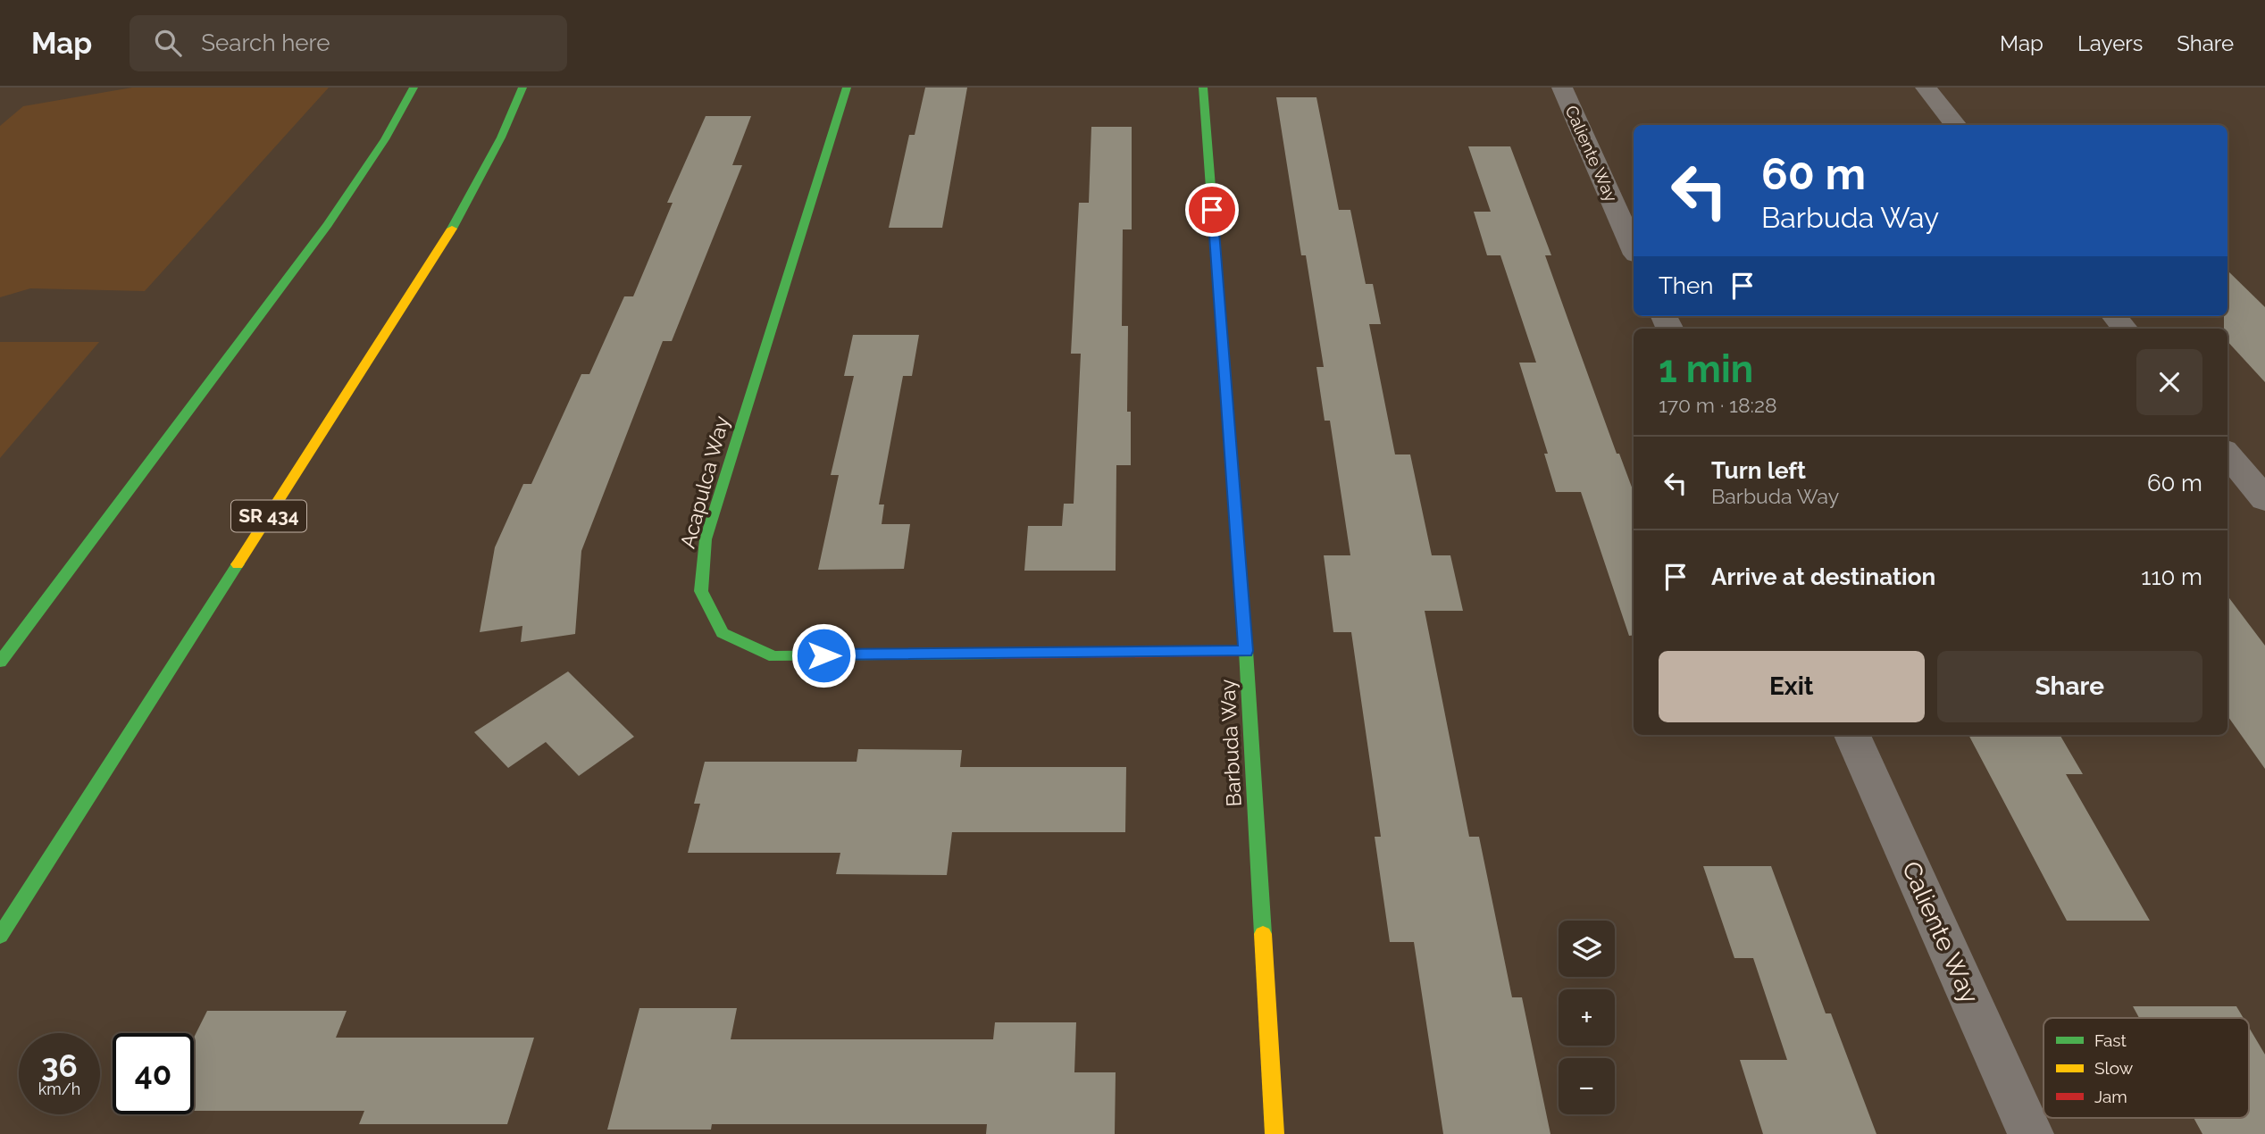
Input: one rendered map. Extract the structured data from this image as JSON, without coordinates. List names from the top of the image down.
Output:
{
  "streets": {
    "street": [
      "Caliente Way",
      "Acapulca Way",
      "SR 434",
      "Barbuda Way"
    ]
  },
  "crossings": [
    ["Acapulca Way", "Barbuda Way"]
  ],
  "legend": ["Fast", "Slow", "Jam"],
  "page": {
    "header": "Map",
    "search": "Search here",
    "nav": ["Map", "Layers", "Share"],
    "turn": ["60 m", "Barbuda Way"],
    "then": "Then",
    "heading": ["1 min", "170 m · 18:28"],
    "list": [
      {
        "name": "Turn left",
        "note": "Barbuda Way",
        "value": "60 m"
      },
      {
        "name": "Arrive at destination",
        "value": "110 m"
      }
    ],
    "buttons": ["Exit", "Share"],
    "map_buttons": ["+", "−"],
    "speed": "36 km/h",
    "limit": "40"
  }
}
